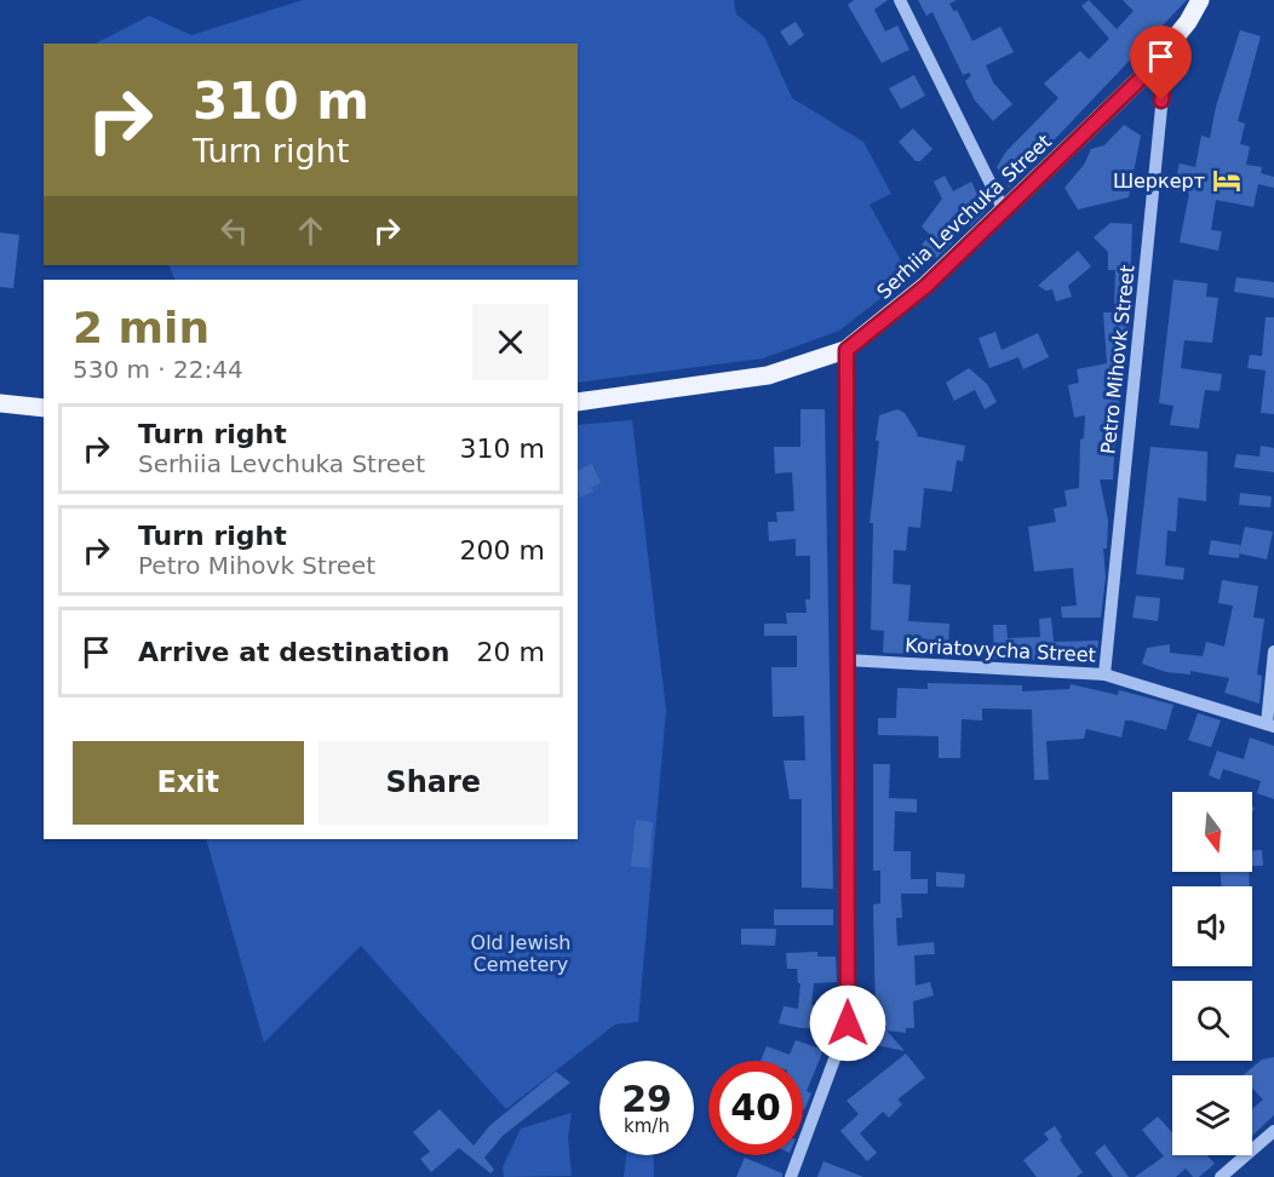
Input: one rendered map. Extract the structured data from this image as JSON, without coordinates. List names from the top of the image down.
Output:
{
  "streets": {
    "main road": ["Serhiia Levchuka Street"],
    "street": ["Petro Mihovk Street", "Koriatovycha Street"]
  },
  "crossings": [
    ["Serhiia Levchuka Street", "Petro Mihovk Street"],
    ["Petro Mihovk Street", "Koriatovycha Street"]
  ],
  "parks": ["Old Jewish Cemetery"],
  "places": {
    "hotel": ["Шеркерт"]
  },
  "north": "bottom",
  "page": {
    "turn": ["310 m", "Turn right"],
    "heading": ["2 min", "530 m · 22:44"],
    "list": [
      {
        "name": "Turn right",
        "note": "Serhiia Levchuka Street",
        "value": "310 m"
      },
      {
        "name": "Turn right",
        "note": "Petro Mihovk Street",
        "value": "200 m"
      },
      {
        "name": "Arrive at destination",
        "value": "20 m"
      }
    ],
    "buttons": ["Exit", "Share"],
    "speed": "29 km/h",
    "limit": "40"
  }
}
